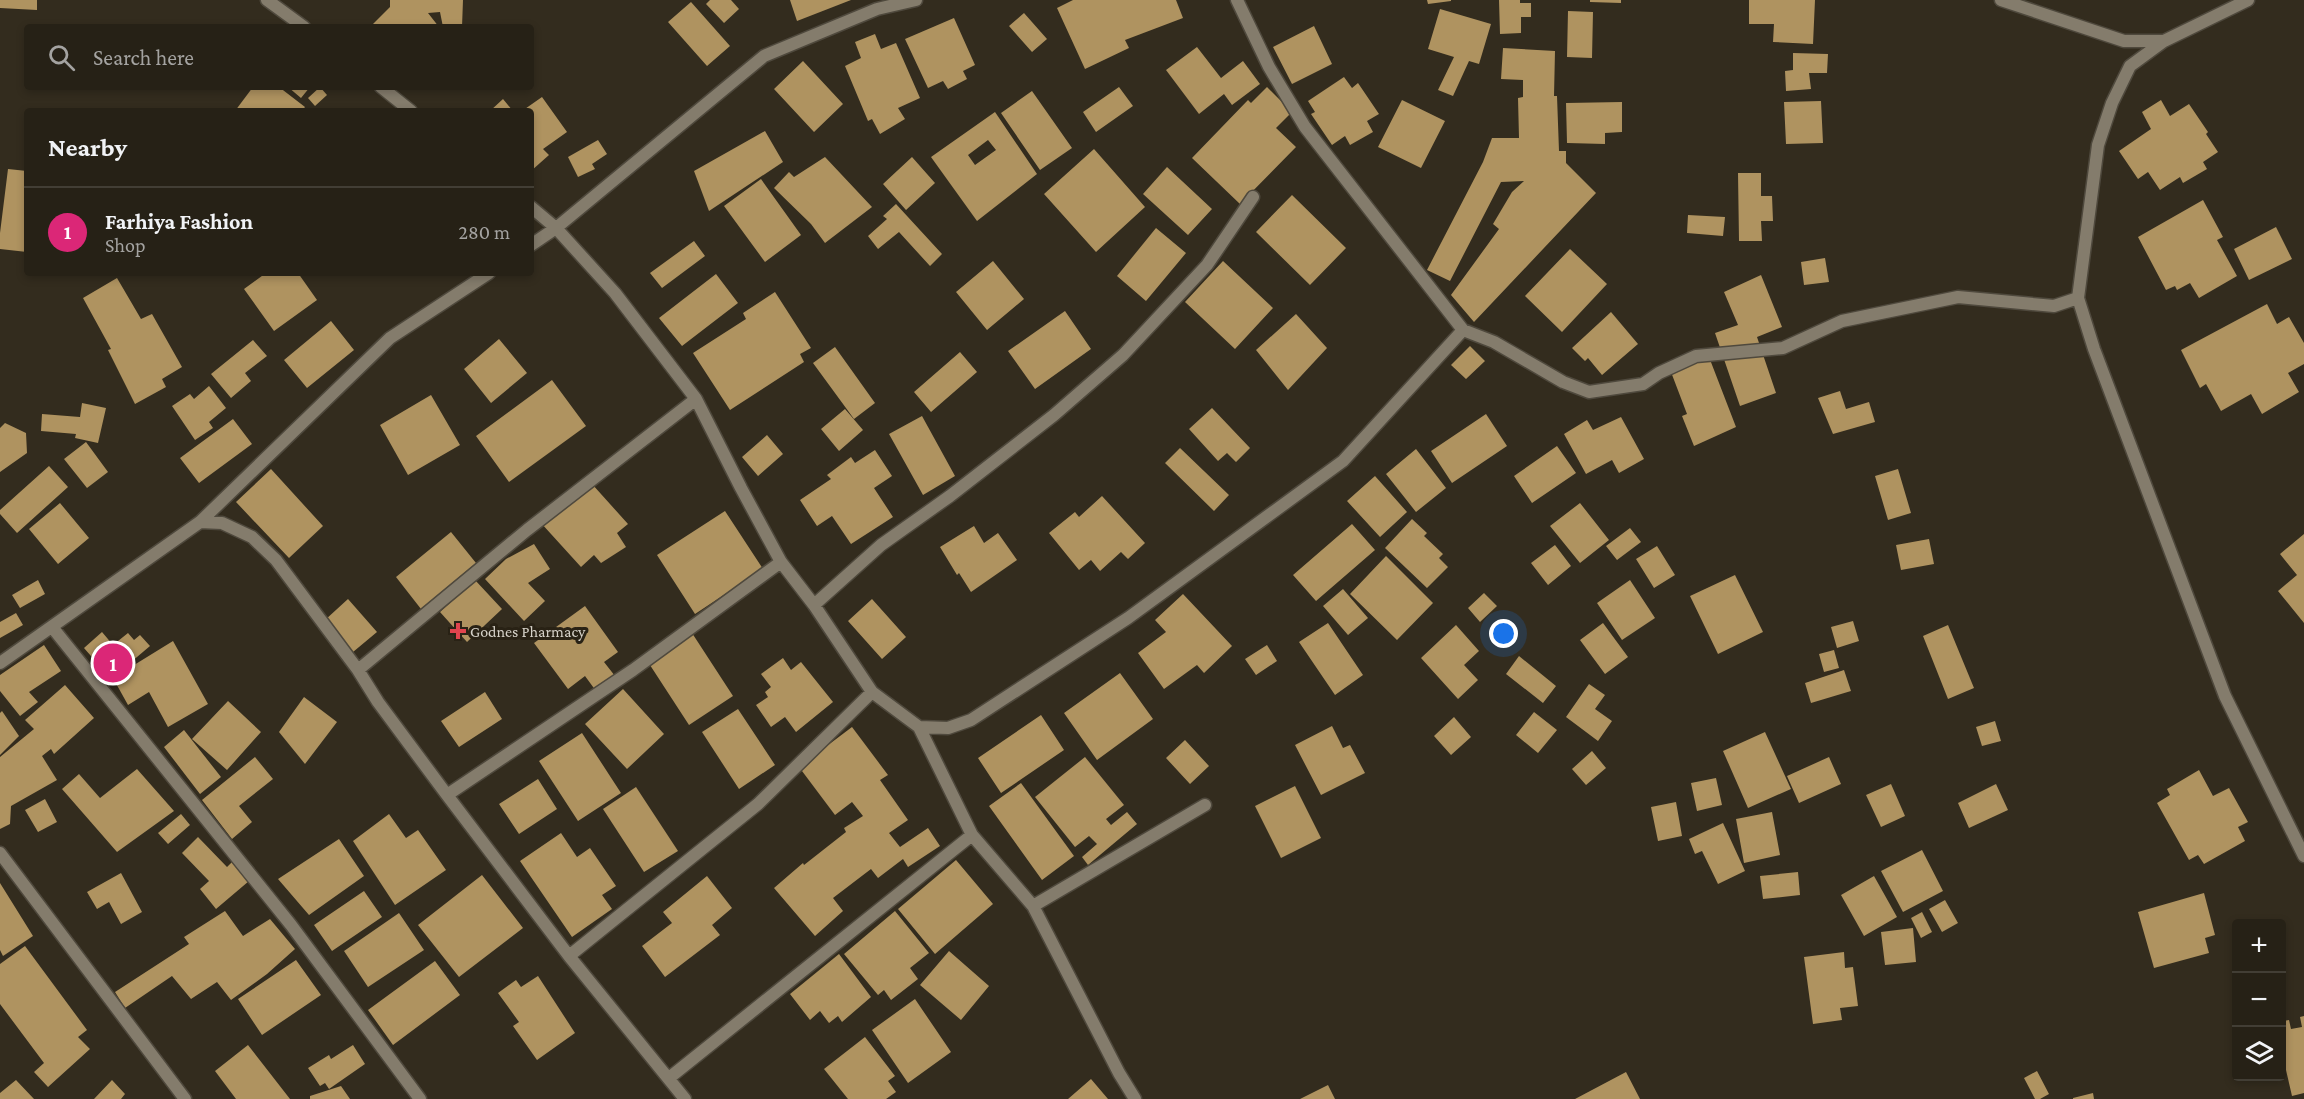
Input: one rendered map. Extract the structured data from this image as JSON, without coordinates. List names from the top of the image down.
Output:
{
  "places": {
    "health": ["Godnes Pharmacy"]
  },
  "page": {
    "search": "Search here",
    "heading": "Nearby",
    "list": [
      {
        "mark": "1",
        "name": "Farhiya Fashion",
        "note": "Shop",
        "value": "280 m"
      }
    ],
    "pins": "1",
    "map_buttons": ["+", "−"]
  }
}
